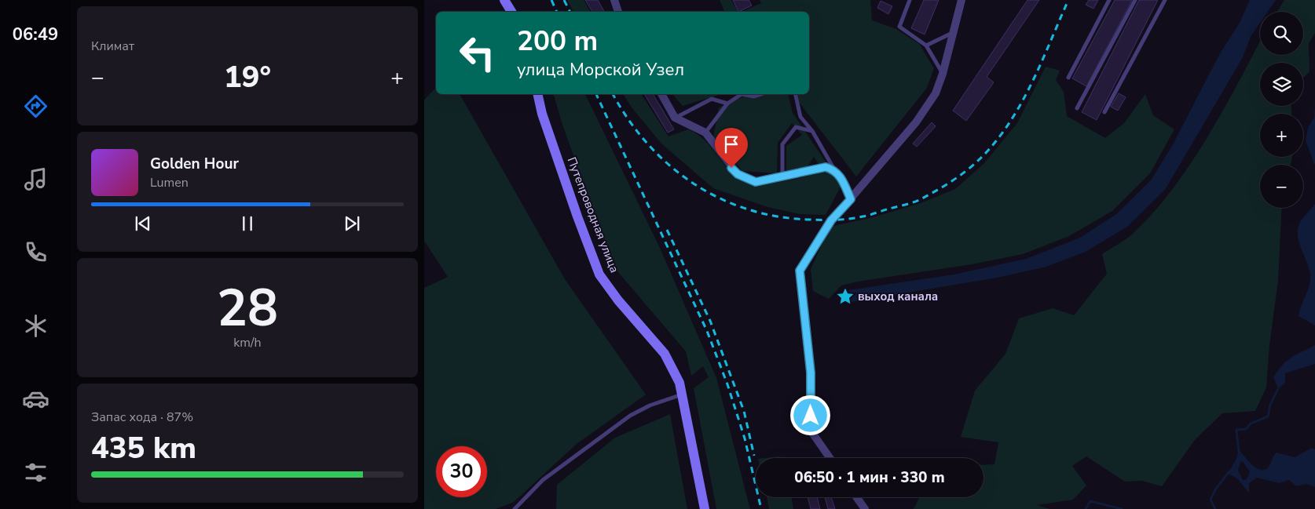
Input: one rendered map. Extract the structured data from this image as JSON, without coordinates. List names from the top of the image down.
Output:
{
  "streets": {
    "main road": ["Путепроводная улица"]
  },
  "places": {
    "place": ["выход канала"]
  },
  "page": {
    "tabs": "06:49",
    "tile": [
      "Климат",
      ["28", "km/h"],
      ["Запас хода · 87%", "435 km"]
    ],
    "map_buttons": ["+", "−"],
    "turn": ["200 m", "улица Морской Узел"],
    "heat": ["−", "19°", "+"],
    "song": ["Golden Hour", "Lumen"],
    "limit": "30",
    "trip": "06:50 · 1 мин · 330 m"
  }
}
